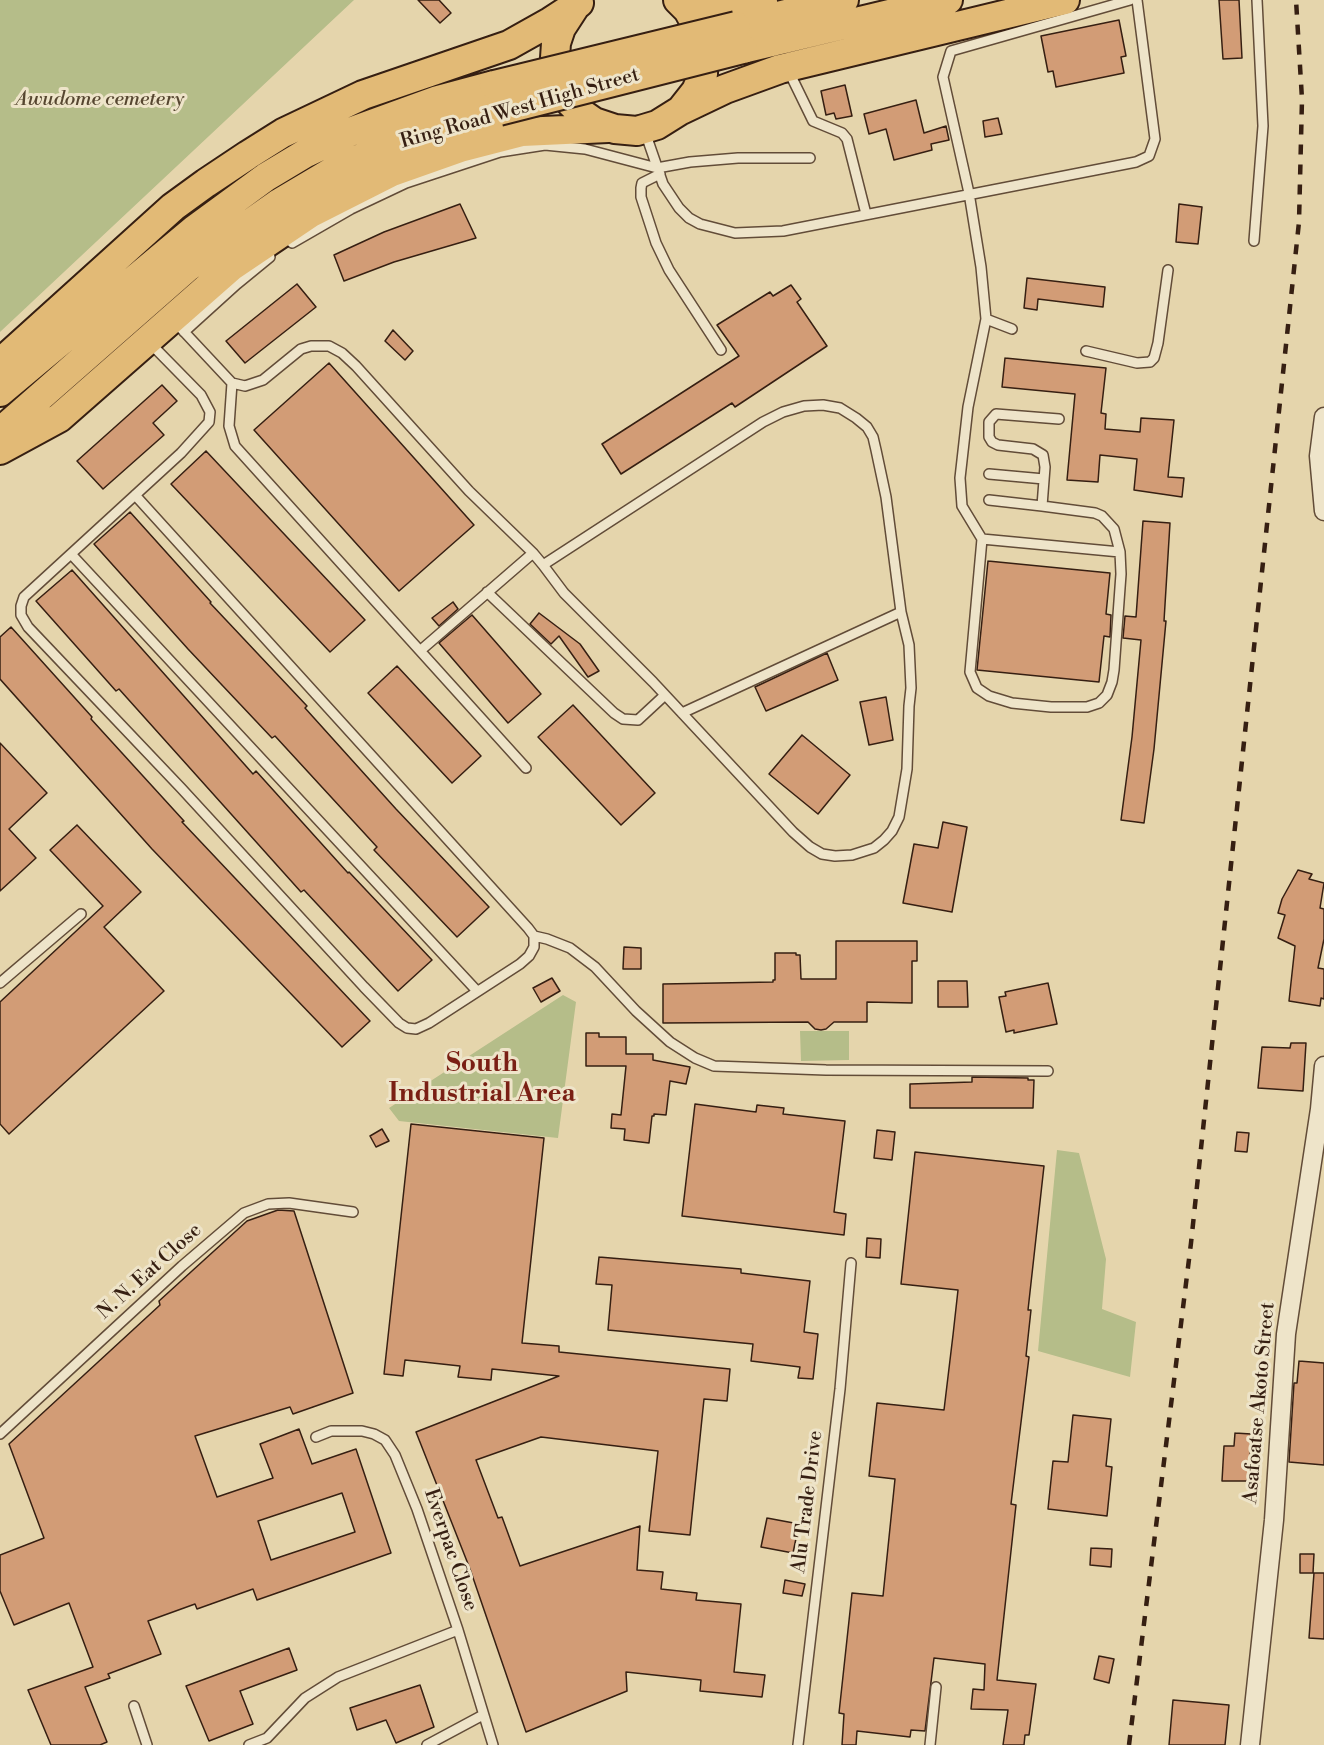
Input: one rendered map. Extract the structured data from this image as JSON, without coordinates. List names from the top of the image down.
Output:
{
  "streets": {
    "main road": ["Ring Road West High Street"],
    "street": ["Asafoatse Akoto Street"],
    "lane": ["N. N. Eat Close", "Alu Trade Drive", "Everpac Close"]
  },
  "districts": ["South Industrial Area"],
  "parks": ["Awudome cemetery"]
}
